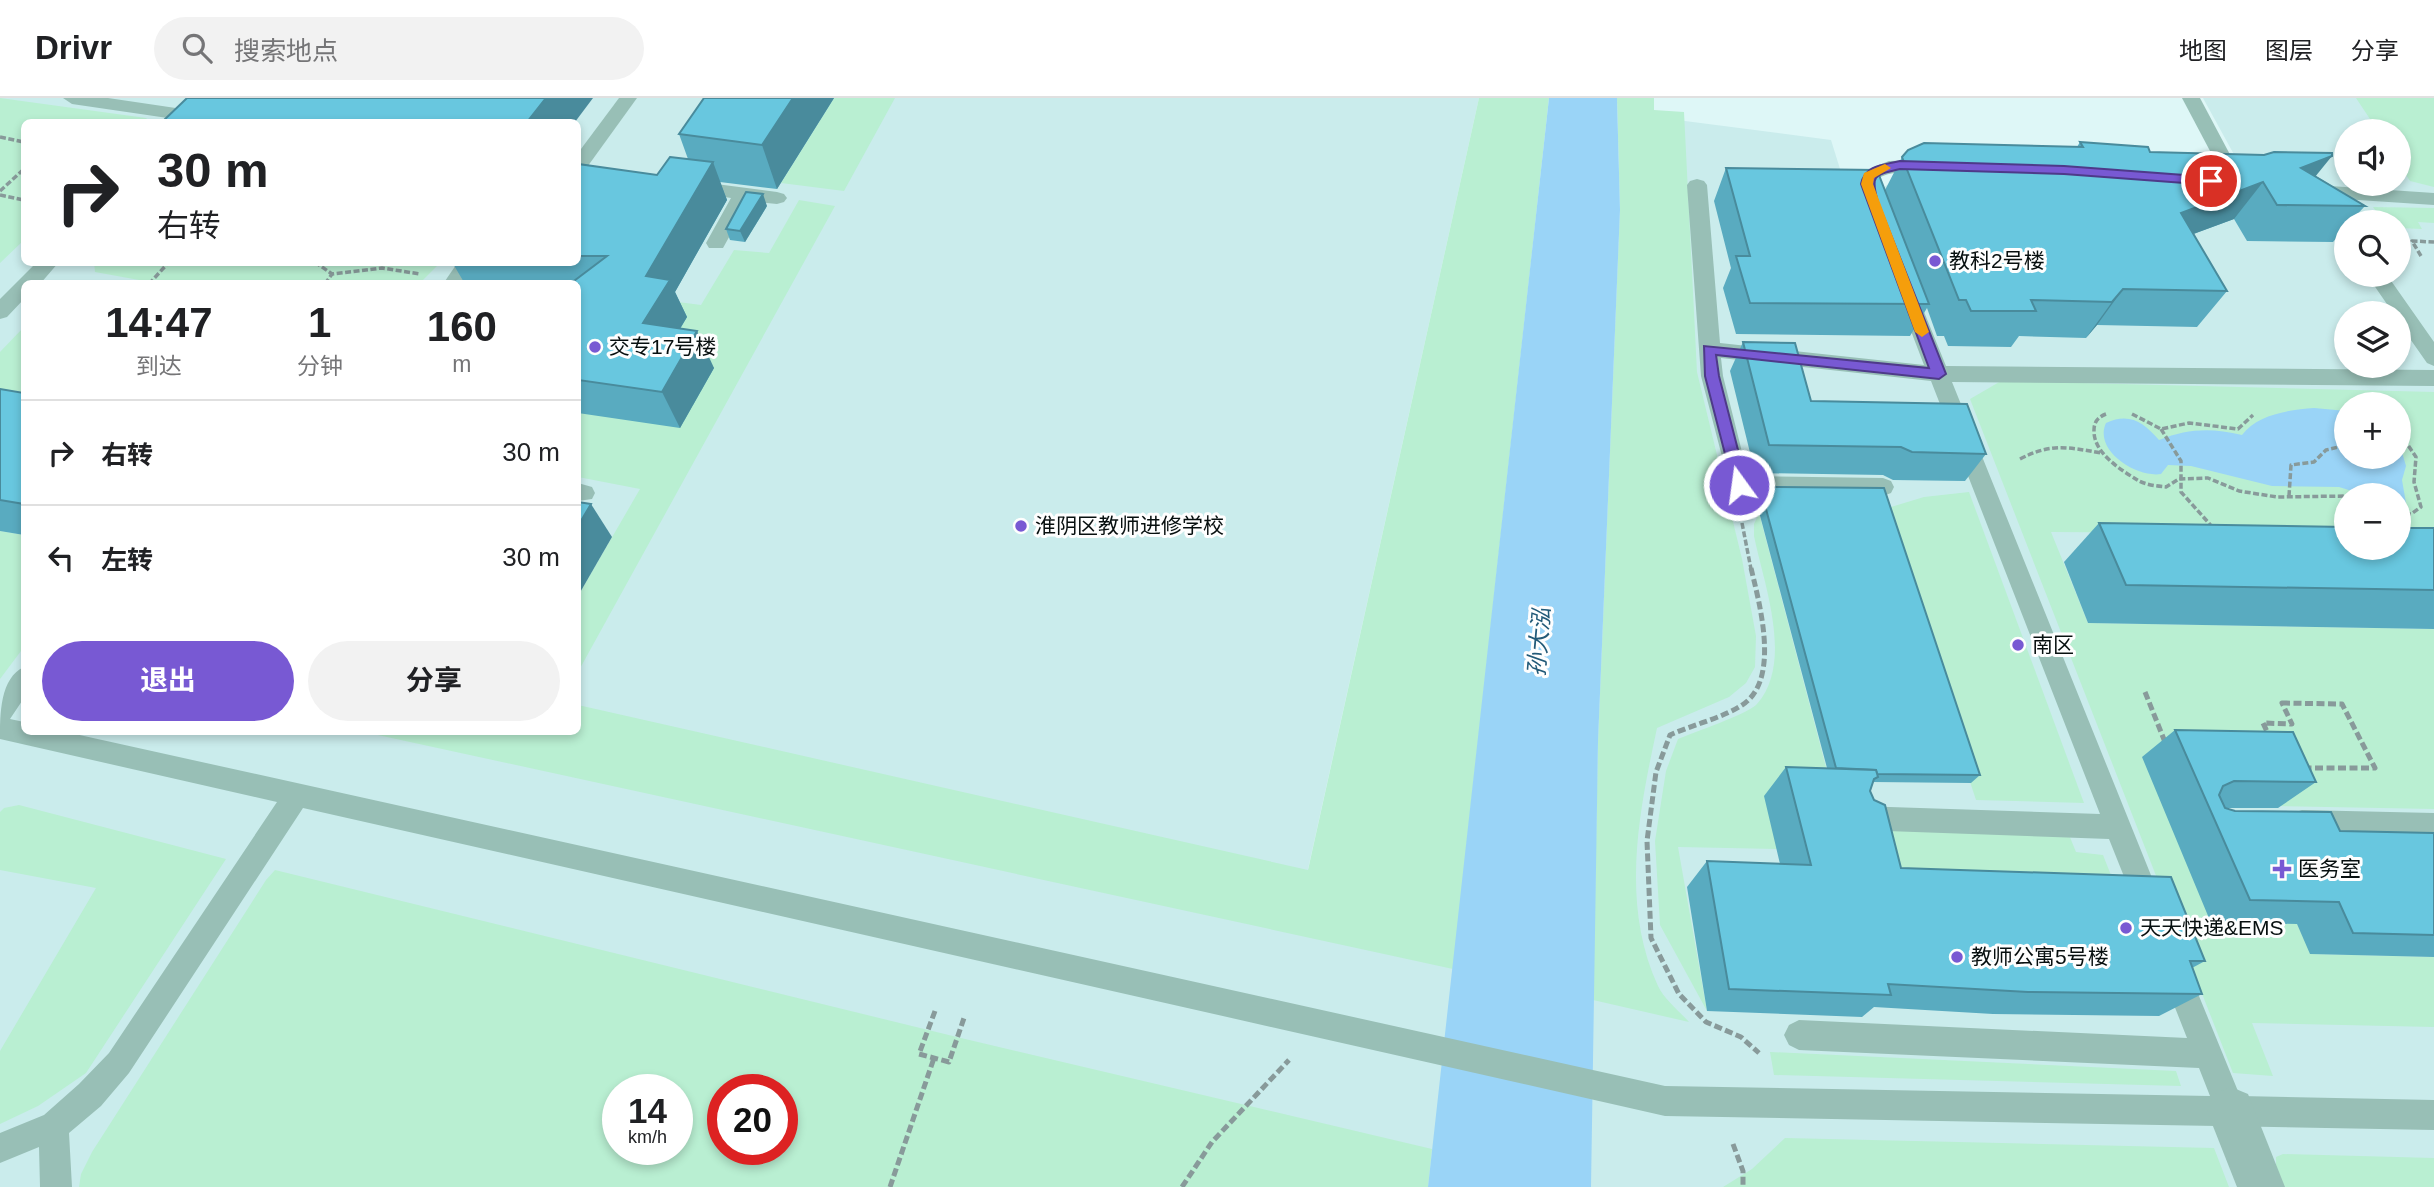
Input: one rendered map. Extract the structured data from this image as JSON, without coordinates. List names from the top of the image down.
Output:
{
  "water": ["孙大泓"],
  "places": {
    "other": [
      "教科2号楼",
      "交专17号楼",
      "淮阴区教师进修学校",
      "南区",
      "天天快递&EMS",
      "教师公寓5号楼"
    ],
    "health": ["医务室"]
  },
  "page": {
    "header": "Drivr",
    "search": "搜索地点",
    "nav": ["地图", "图层", "分享"],
    "map_buttons": ["+", "−"],
    "turn": ["30 m", "右转"],
    "eta": [
      "14:47",
      "到达",
      "1",
      "分钟",
      "160",
      "m"
    ],
    "list": [
      {
        "name": "右转",
        "value": "30 m"
      },
      {
        "name": "左转",
        "value": "30 m"
      }
    ],
    "buttons": ["退出", "分享"],
    "speed": "14 km/h",
    "limit": "20"
  }
}
